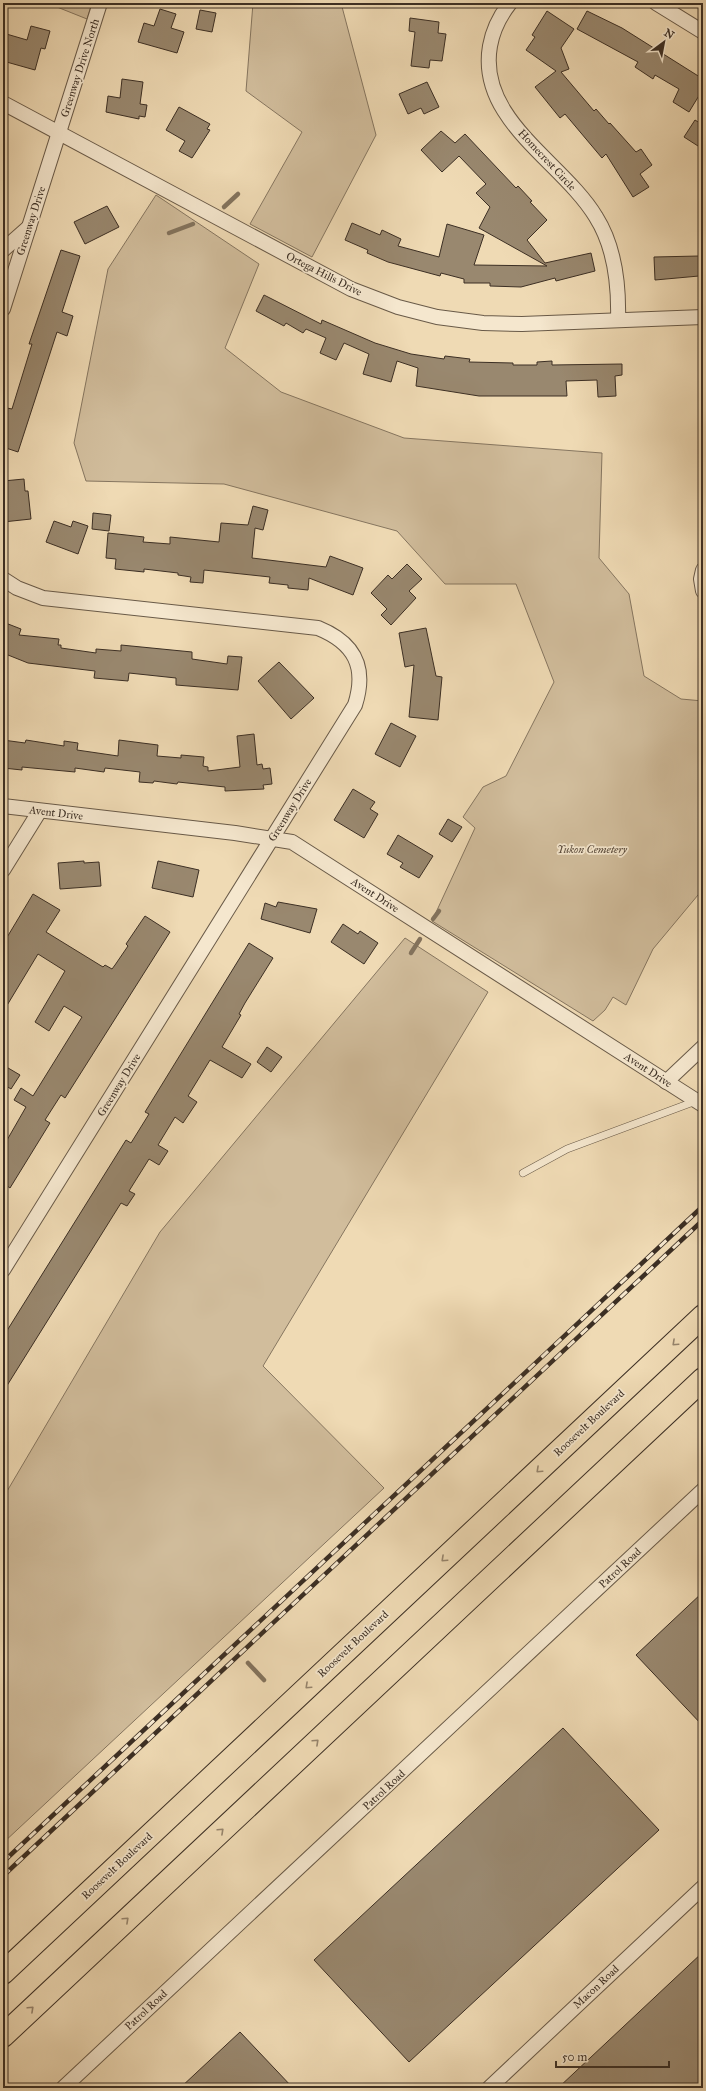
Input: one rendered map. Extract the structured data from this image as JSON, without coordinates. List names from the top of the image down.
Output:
{
  "streets": {
    "highway": ["Roosevelt Boulevard"],
    "street": [
      "Greenway Drive North",
      "Homecrest Circle",
      "Greenway Drive",
      "Ortega Hills Drive",
      "Avent Drive",
      "Patrol Road",
      "Macon Road"
    ]
  },
  "crossings": [
    ["Greenway Drive North", "Greenway Drive"],
    ["Greenway Drive North", "Ortega Hills Drive"],
    ["Homecrest Circle", "Ortega Hills Drive"],
    ["Greenway Drive", "Ortega Hills Drive"],
    ["Greenway Drive", "Avent Drive"]
  ],
  "parks": ["Yukon Cemetery"],
  "scale_bar": "50 m",
  "north": "top right"
}
